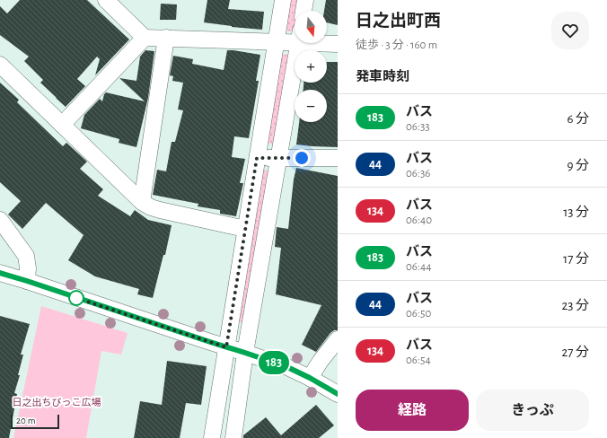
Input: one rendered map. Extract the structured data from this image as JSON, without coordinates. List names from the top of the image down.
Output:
{
  "parks": ["日之出ちびっこ広場"],
  "lines": ["bus line 183"],
  "scale_bar": "20 m",
  "north": "bottom",
  "page": {
    "on_map": "183",
    "heading": [
      ["日之出町西", "徒歩 · 3 分 · 160 m"],
      "発車時刻"
    ],
    "map_buttons": ["+", "−"],
    "list": [
      {
        "mark": "183",
        "name": "バス",
        "note": "06:33",
        "value": "6 分"
      },
      {
        "mark": "44",
        "name": "バス",
        "note": "06:36",
        "value": "9 分"
      },
      {
        "mark": "134",
        "name": "バス",
        "note": "06:40",
        "value": "13 分"
      },
      {
        "mark": "183",
        "name": "バス",
        "note": "06:44",
        "value": "17 分"
      },
      {
        "mark": "44",
        "name": "バス",
        "note": "06:50",
        "value": "23 分"
      },
      {
        "mark": "134",
        "name": "バス",
        "note": "06:54",
        "value": "27 分"
      }
    ],
    "buttons": ["経路", "きっぷ"],
    "scale": "20 m"
  }
}
